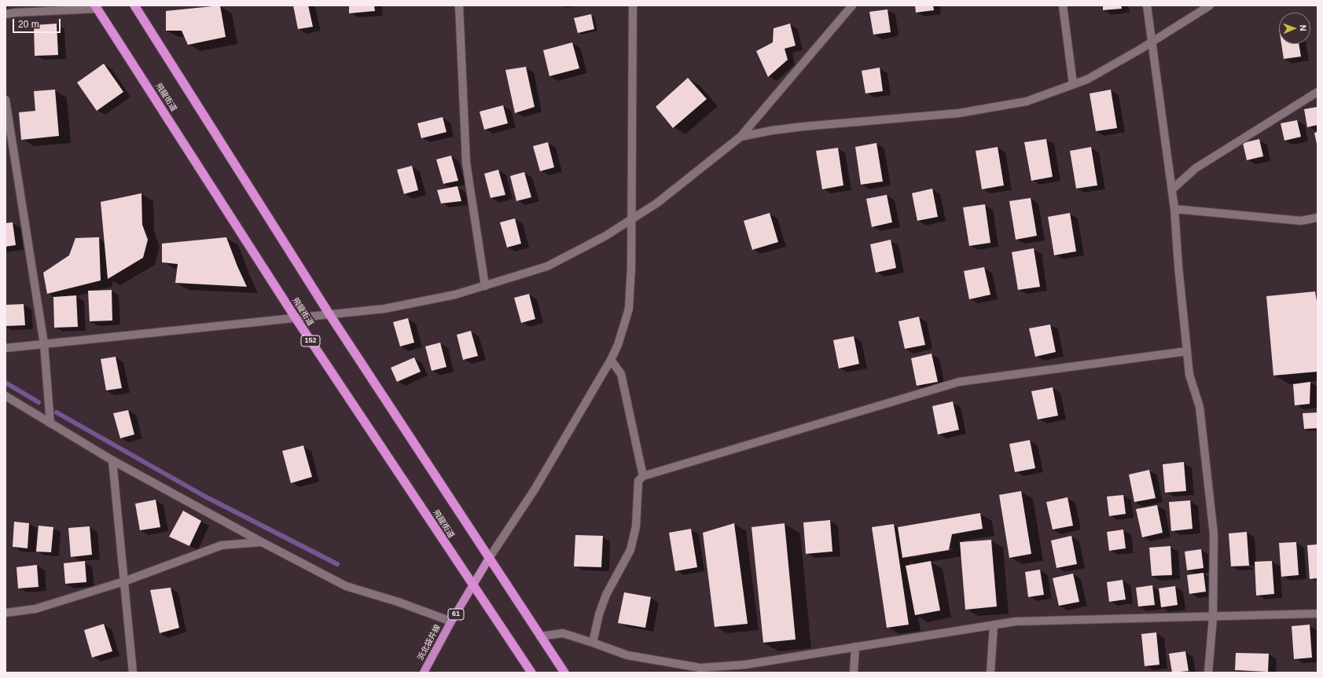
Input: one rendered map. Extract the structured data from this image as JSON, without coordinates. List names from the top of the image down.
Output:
{
  "streets": {
    "highway": ["飛龍街道", "152"],
    "main road": ["61", "浜北袋井線"]
  },
  "crossings": [
    ["飛龍街道", "浜北袋井線"]
  ],
  "scale_bar": "20 m",
  "north": "right"
}
